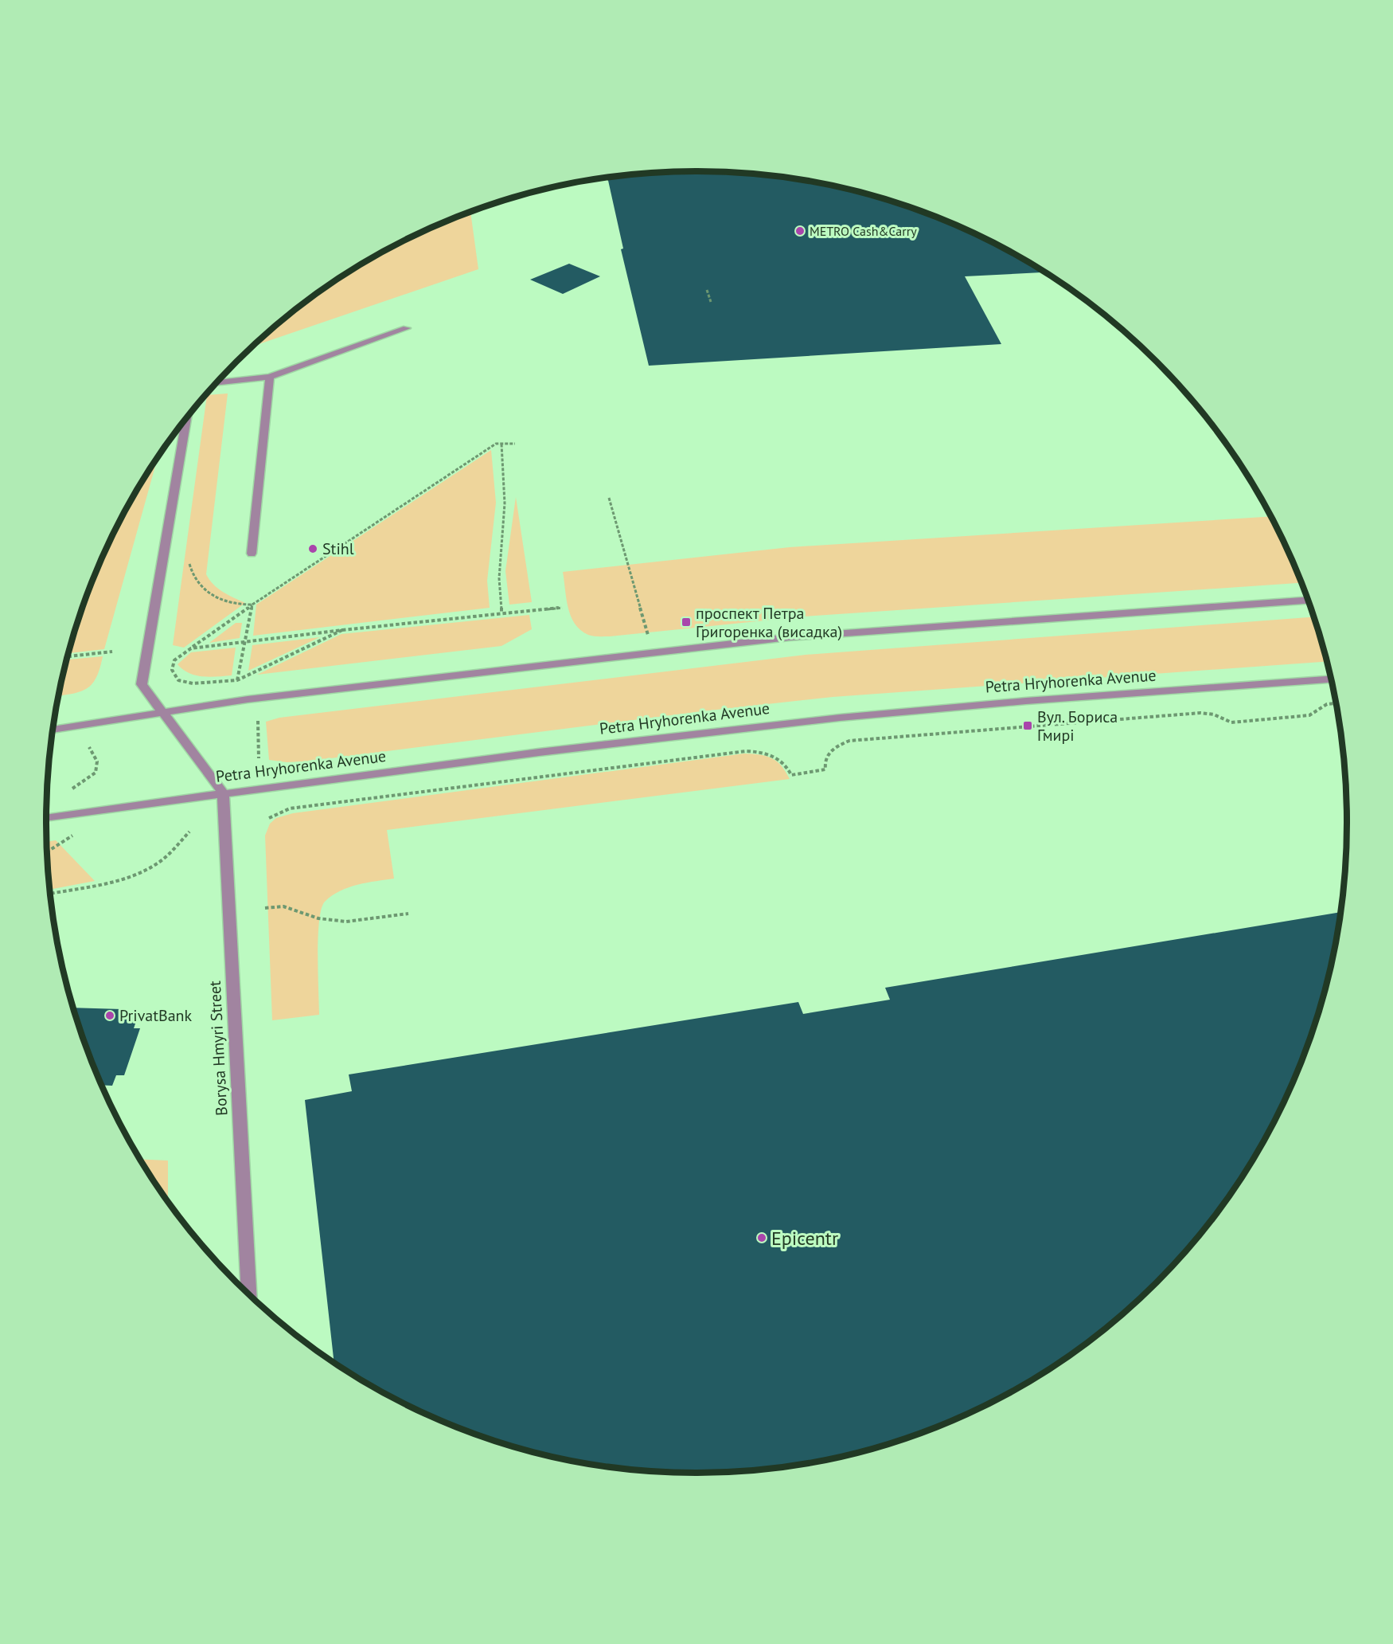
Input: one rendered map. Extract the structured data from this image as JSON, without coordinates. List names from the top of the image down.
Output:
{
  "streets": {
    "street": ["Petra Hryhorenka Avenue", "Borysa Hmyri Street"]
  },
  "crossings": [
    ["Petra Hryhorenka Avenue", "Borysa Hmyri Street"]
  ],
  "places": {
    "other": [
      "METRO Cash&Carry",
      "Stihl",
      "PrivatBank",
      "Epicentr"
    ],
    "transit": ["проспект Петра Григоренка (висадка)", "Вул. Бориса Гмирі"]
  }
}
